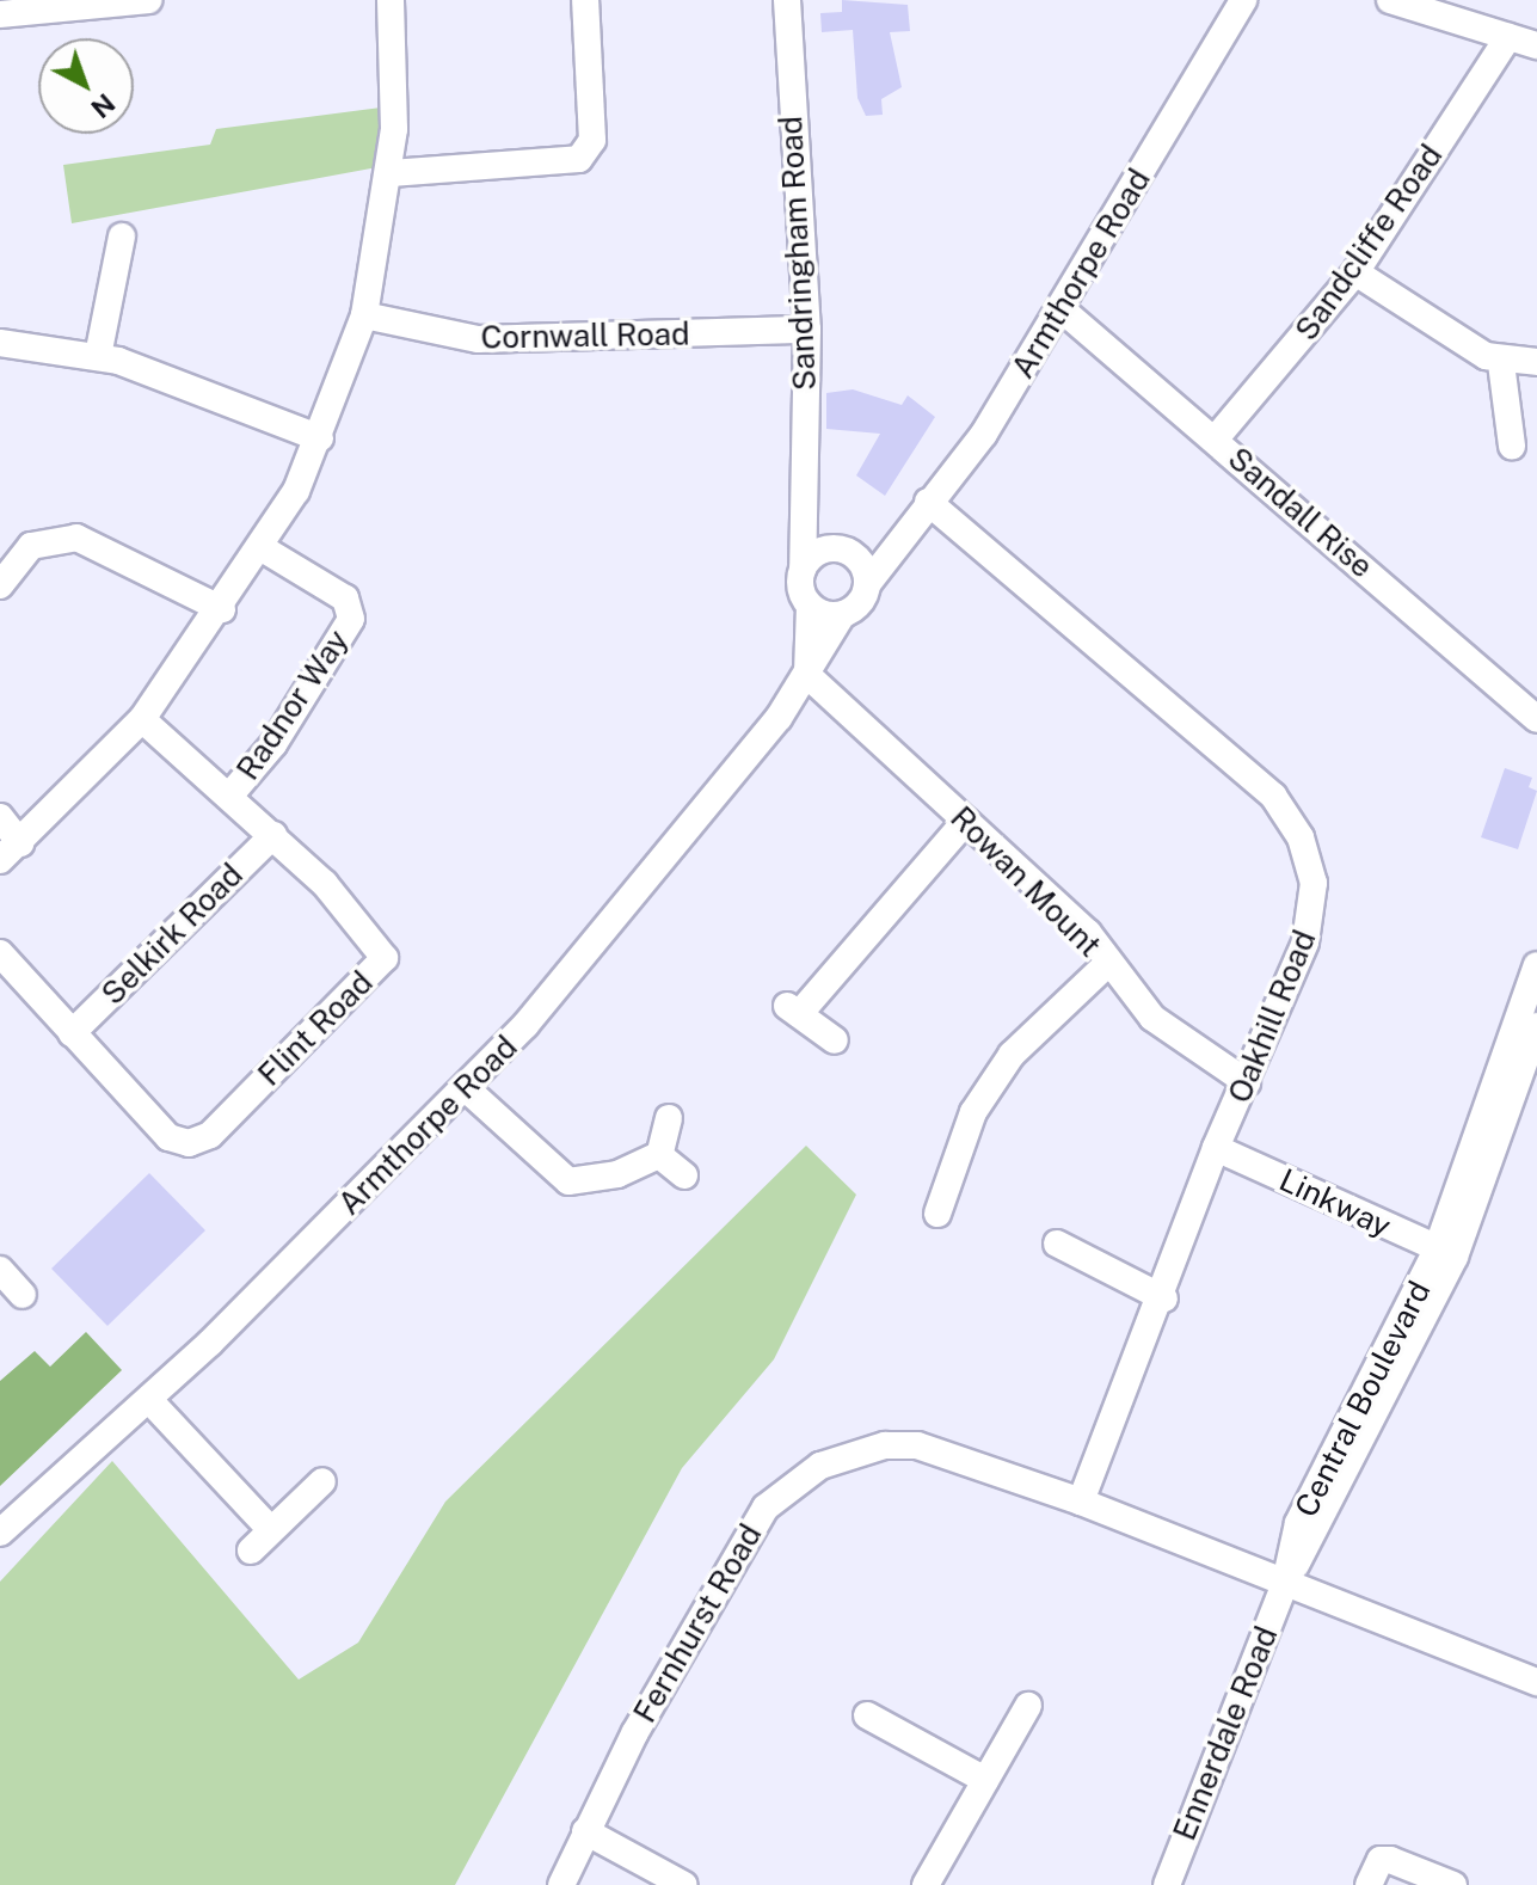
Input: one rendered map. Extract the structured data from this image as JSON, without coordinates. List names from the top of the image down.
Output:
{
  "streets": {
    "street": [
      "Sandcliffe Road",
      "Sandringham Road",
      "Armthorpe Road",
      "Cornwall Road",
      "Sandall Rise",
      "Radnor Way",
      "Rowan Mount",
      "Selkirk Road",
      "Oakhill Road",
      "Flint Road",
      "Linkway",
      "Central Boulevard",
      "Fernhurst Road",
      "Ennerdale Road"
    ]
  },
  "crossings": [
    ["Sandcliffe Road", "Sandall Rise"],
    ["Sandringham Road", "Armthorpe Road"],
    ["Sandringham Road", "Cornwall Road"],
    ["Armthorpe Road", "Sandall Rise"],
    ["Armthorpe Road", "Rowan Mount"],
    ["Armthorpe Road", "Oakhill Road"],
    ["Radnor Way", "Flint Road"],
    ["Rowan Mount", "Oakhill Road"],
    ["Selkirk Road", "Flint Road"],
    ["Oakhill Road", "Linkway"],
    ["Oakhill Road", "Fernhurst Road"],
    ["Linkway", "Central Boulevard"],
    ["Central Boulevard", "Fernhurst Road"],
    ["Central Boulevard", "Ennerdale Road"],
    ["Fernhurst Road", "Ennerdale Road"]
  ],
  "north": "bottom right"
}
